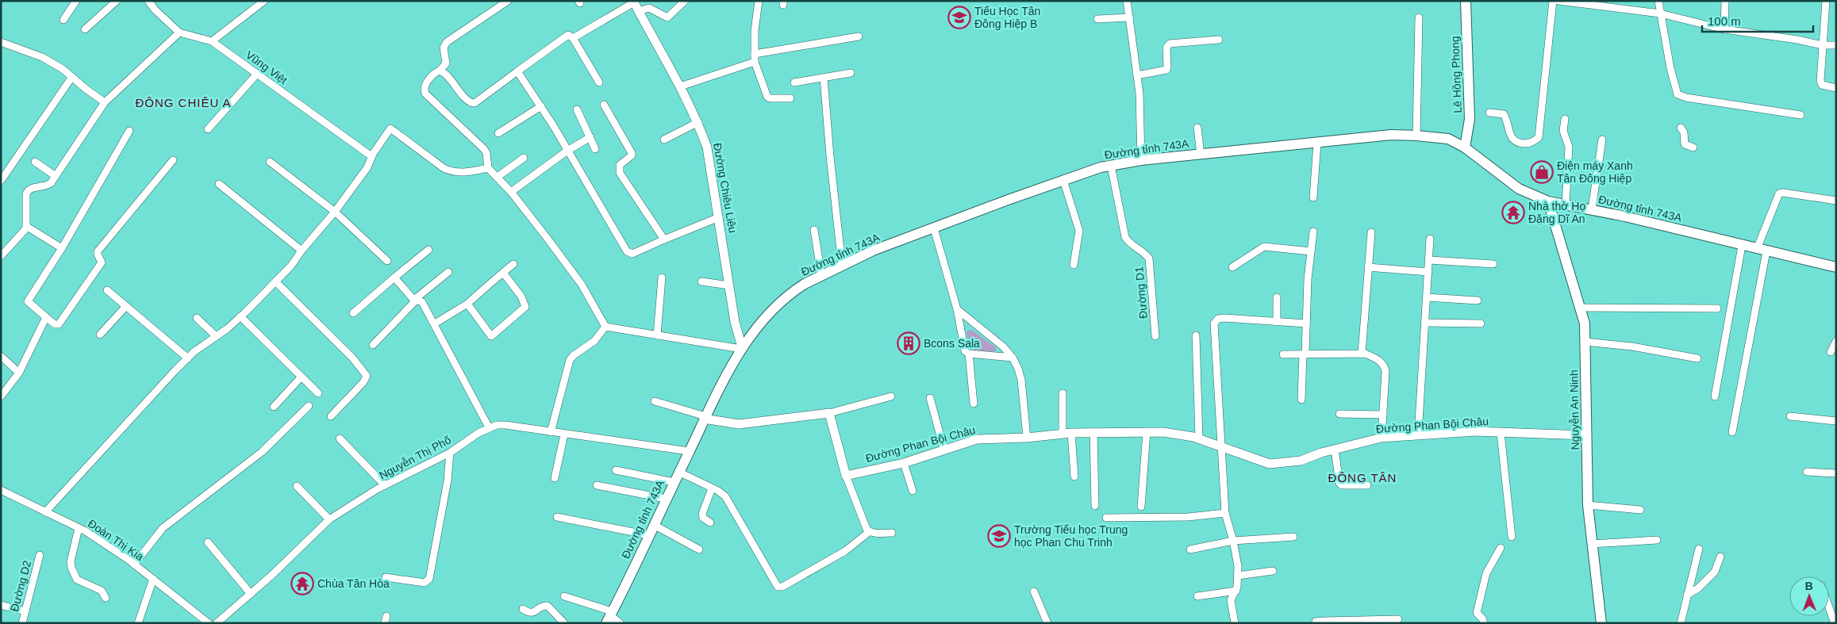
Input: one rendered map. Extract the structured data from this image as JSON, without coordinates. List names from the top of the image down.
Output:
{
  "streets": {
    "main road": ["Lê Hồng Phong", "Đường tỉnh 743A", "Nguyễn An Ninh"],
    "street": [
      "Vũng Việt",
      "Đường Chiêu Liêu",
      "Đường D1",
      "Đường Phan Bội Châu",
      "Nguyễn Thị Phố",
      "Đoàn Thị Kia",
      "Đường D2"
    ]
  },
  "crossings": [
    ["Lê Hồng Phong", "Đường tỉnh 743A"],
    ["Đường tỉnh 743A", "Đường Chiêu Liêu"],
    ["Đường tỉnh 743A", "Đường D1"],
    ["Đường tỉnh 743A", "Nguyễn An Ninh"],
    ["Đường tỉnh 743A", "Nguyễn Thị Phố"],
    ["Nguyễn An Ninh", "Đường Phan Bội Châu"]
  ],
  "districts": ["ĐÔNG CHIÊU A", "ĐÔNG TÂN"],
  "places": {
    "school or university": ["Tiểu Học Tân Đông Hiệp B", "Trường Tiểu học Trung học Phan Chu Trinh"],
    "shop": ["Điện máy Xanh Tân Đông Hiệp"],
    "temple": ["Nhà thờ Họ Đặng Dĩ An", "Chùa Tân Hòa"],
    "building": ["Bcons Sala"]
  },
  "scale_bar": "100 m",
  "north": "top"
}
